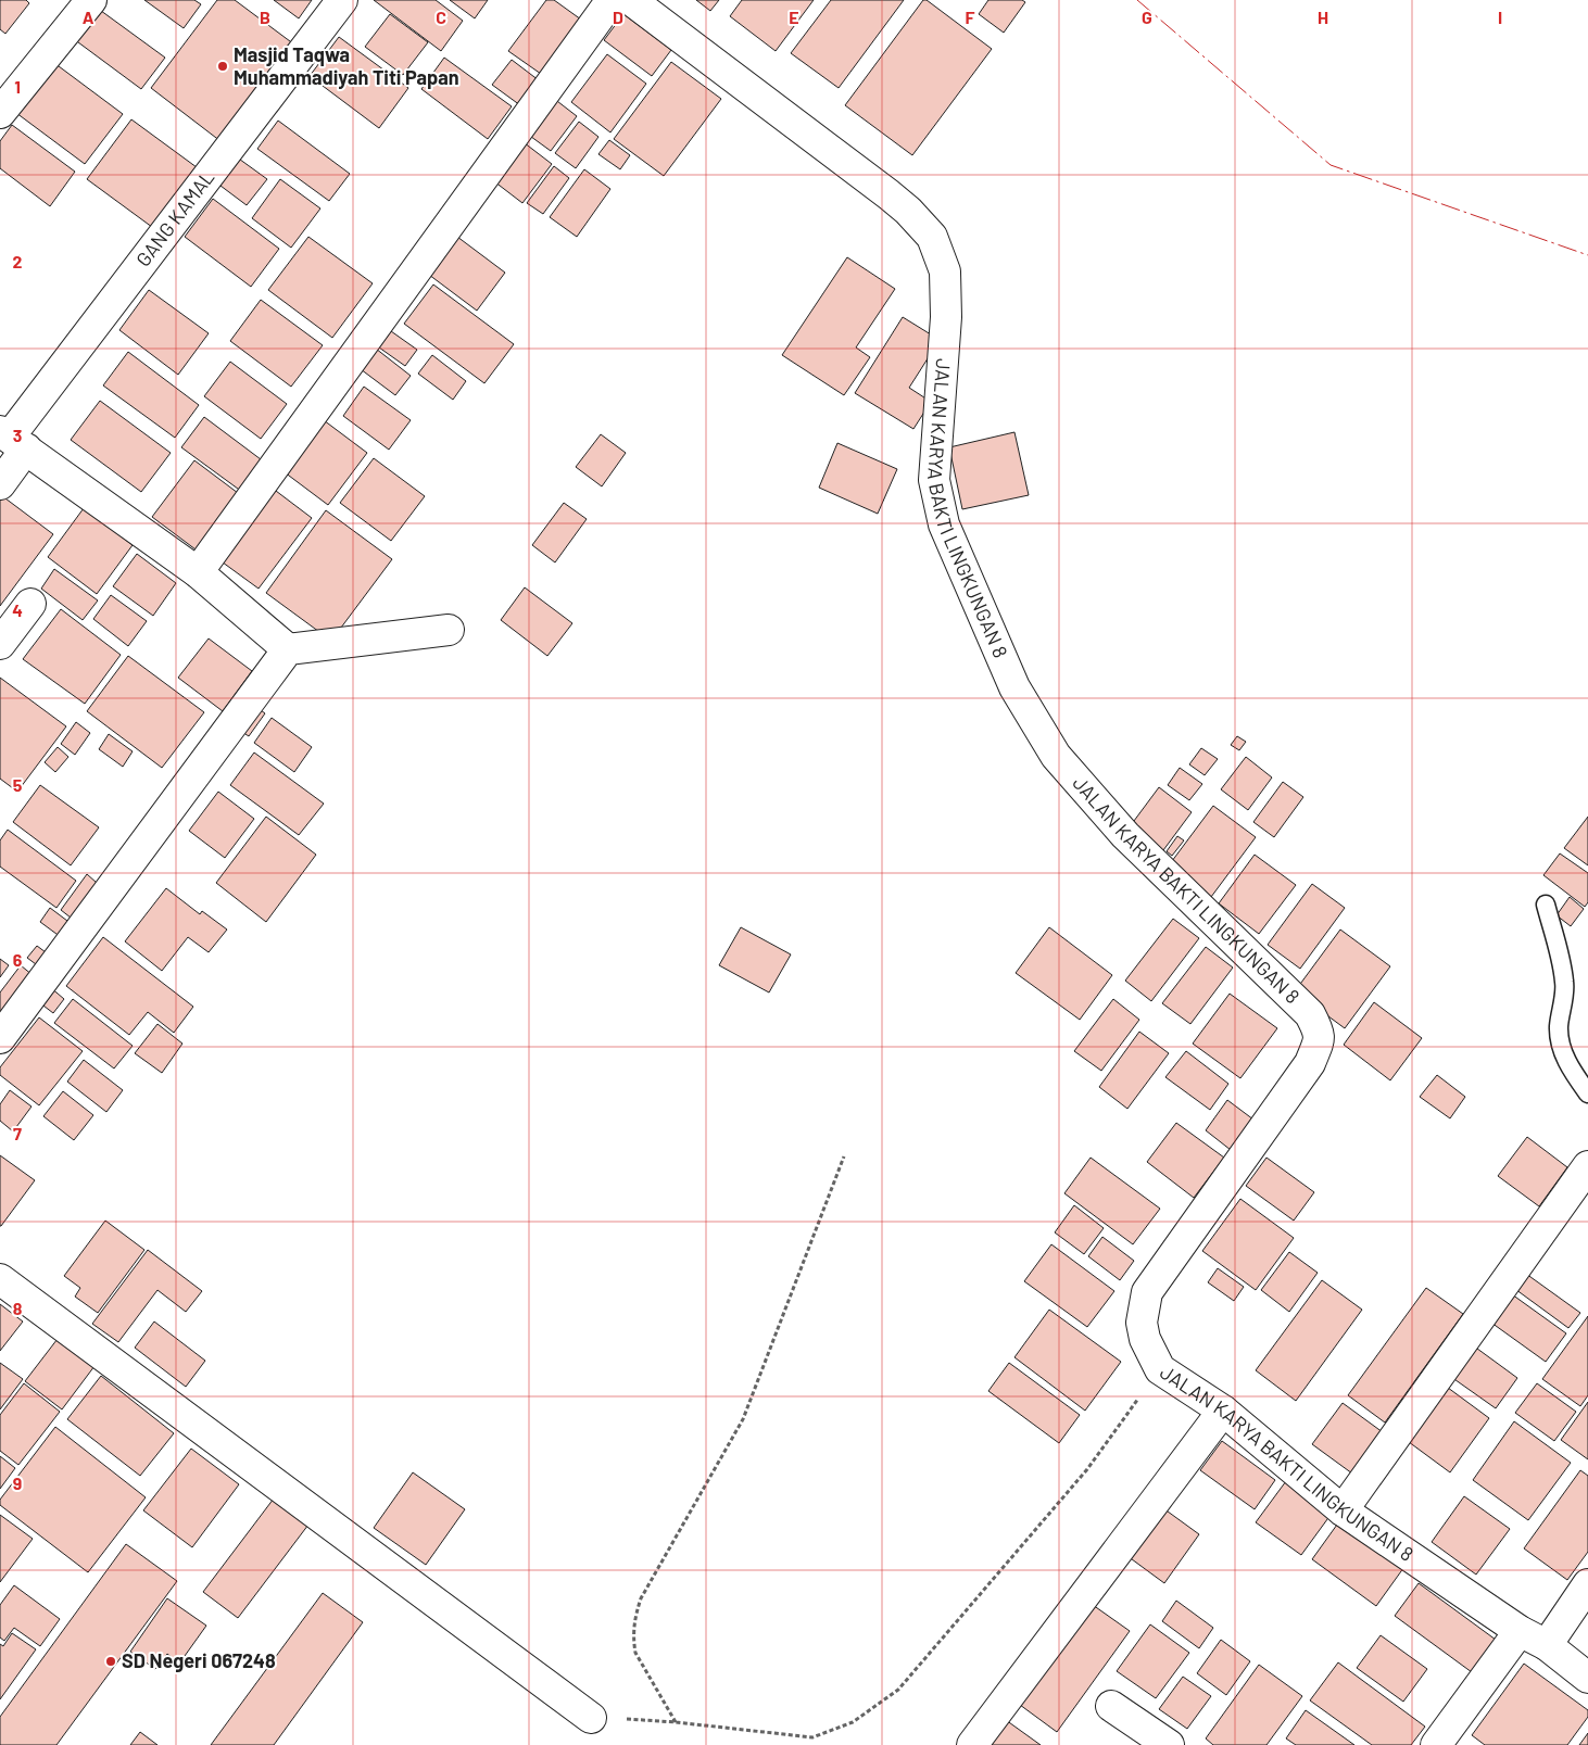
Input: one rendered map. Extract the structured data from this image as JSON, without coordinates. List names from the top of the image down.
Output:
{
  "streets": {
    "street": ["GANG KAMAL", "JALAN KARYA BAKTI LINGKUNGAN 8"]
  },
  "places": ["Masjid Taqwa Muhammadiyah Titi Papan", "SD Negeri 067248"],
  "grid": {
    "columns": [
      "A",
      "B",
      "C",
      "D",
      "E",
      "F",
      "G",
      "H",
      "I"
    ],
    "rows": [
      "1",
      "2",
      "3",
      "4",
      "5",
      "6",
      "7",
      "8",
      "9"
    ]
  }
}
